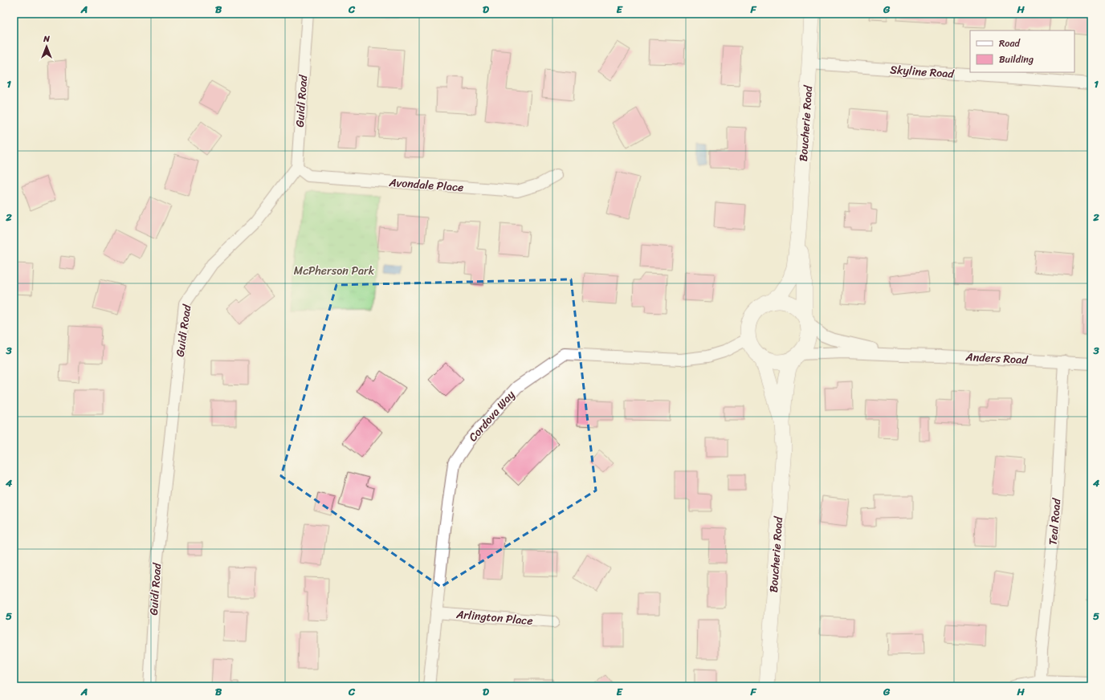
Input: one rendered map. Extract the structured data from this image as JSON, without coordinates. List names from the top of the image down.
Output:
{
  "streets": {
    "main road": ["Boucherie Road"],
    "street": [
      "Skyline Road",
      "Guidi Road",
      "Avondale Place",
      "Anders Road",
      "Cordova Way",
      "Teal Road",
      "Arlington Place"
    ]
  },
  "crossings": [
    ["Skyline Road", "Boucherie Road"],
    ["Guidi Road", "Avondale Place"],
    ["Boucherie Road", "Anders Road"],
    ["Boucherie Road", "Cordova Way"],
    ["Anders Road", "Cordova Way"],
    ["Anders Road", "Teal Road"],
    ["Cordova Way", "Arlington Place"]
  ],
  "parks": ["McPherson Park"],
  "legend": ["Road", "Building"],
  "north": "top",
  "grid": {
    "columns": [
      "A",
      "B",
      "C",
      "D",
      "E",
      "F",
      "G",
      "H"
    ],
    "rows": [
      "1",
      "2",
      "3",
      "4",
      "5"
    ]
  }
}
